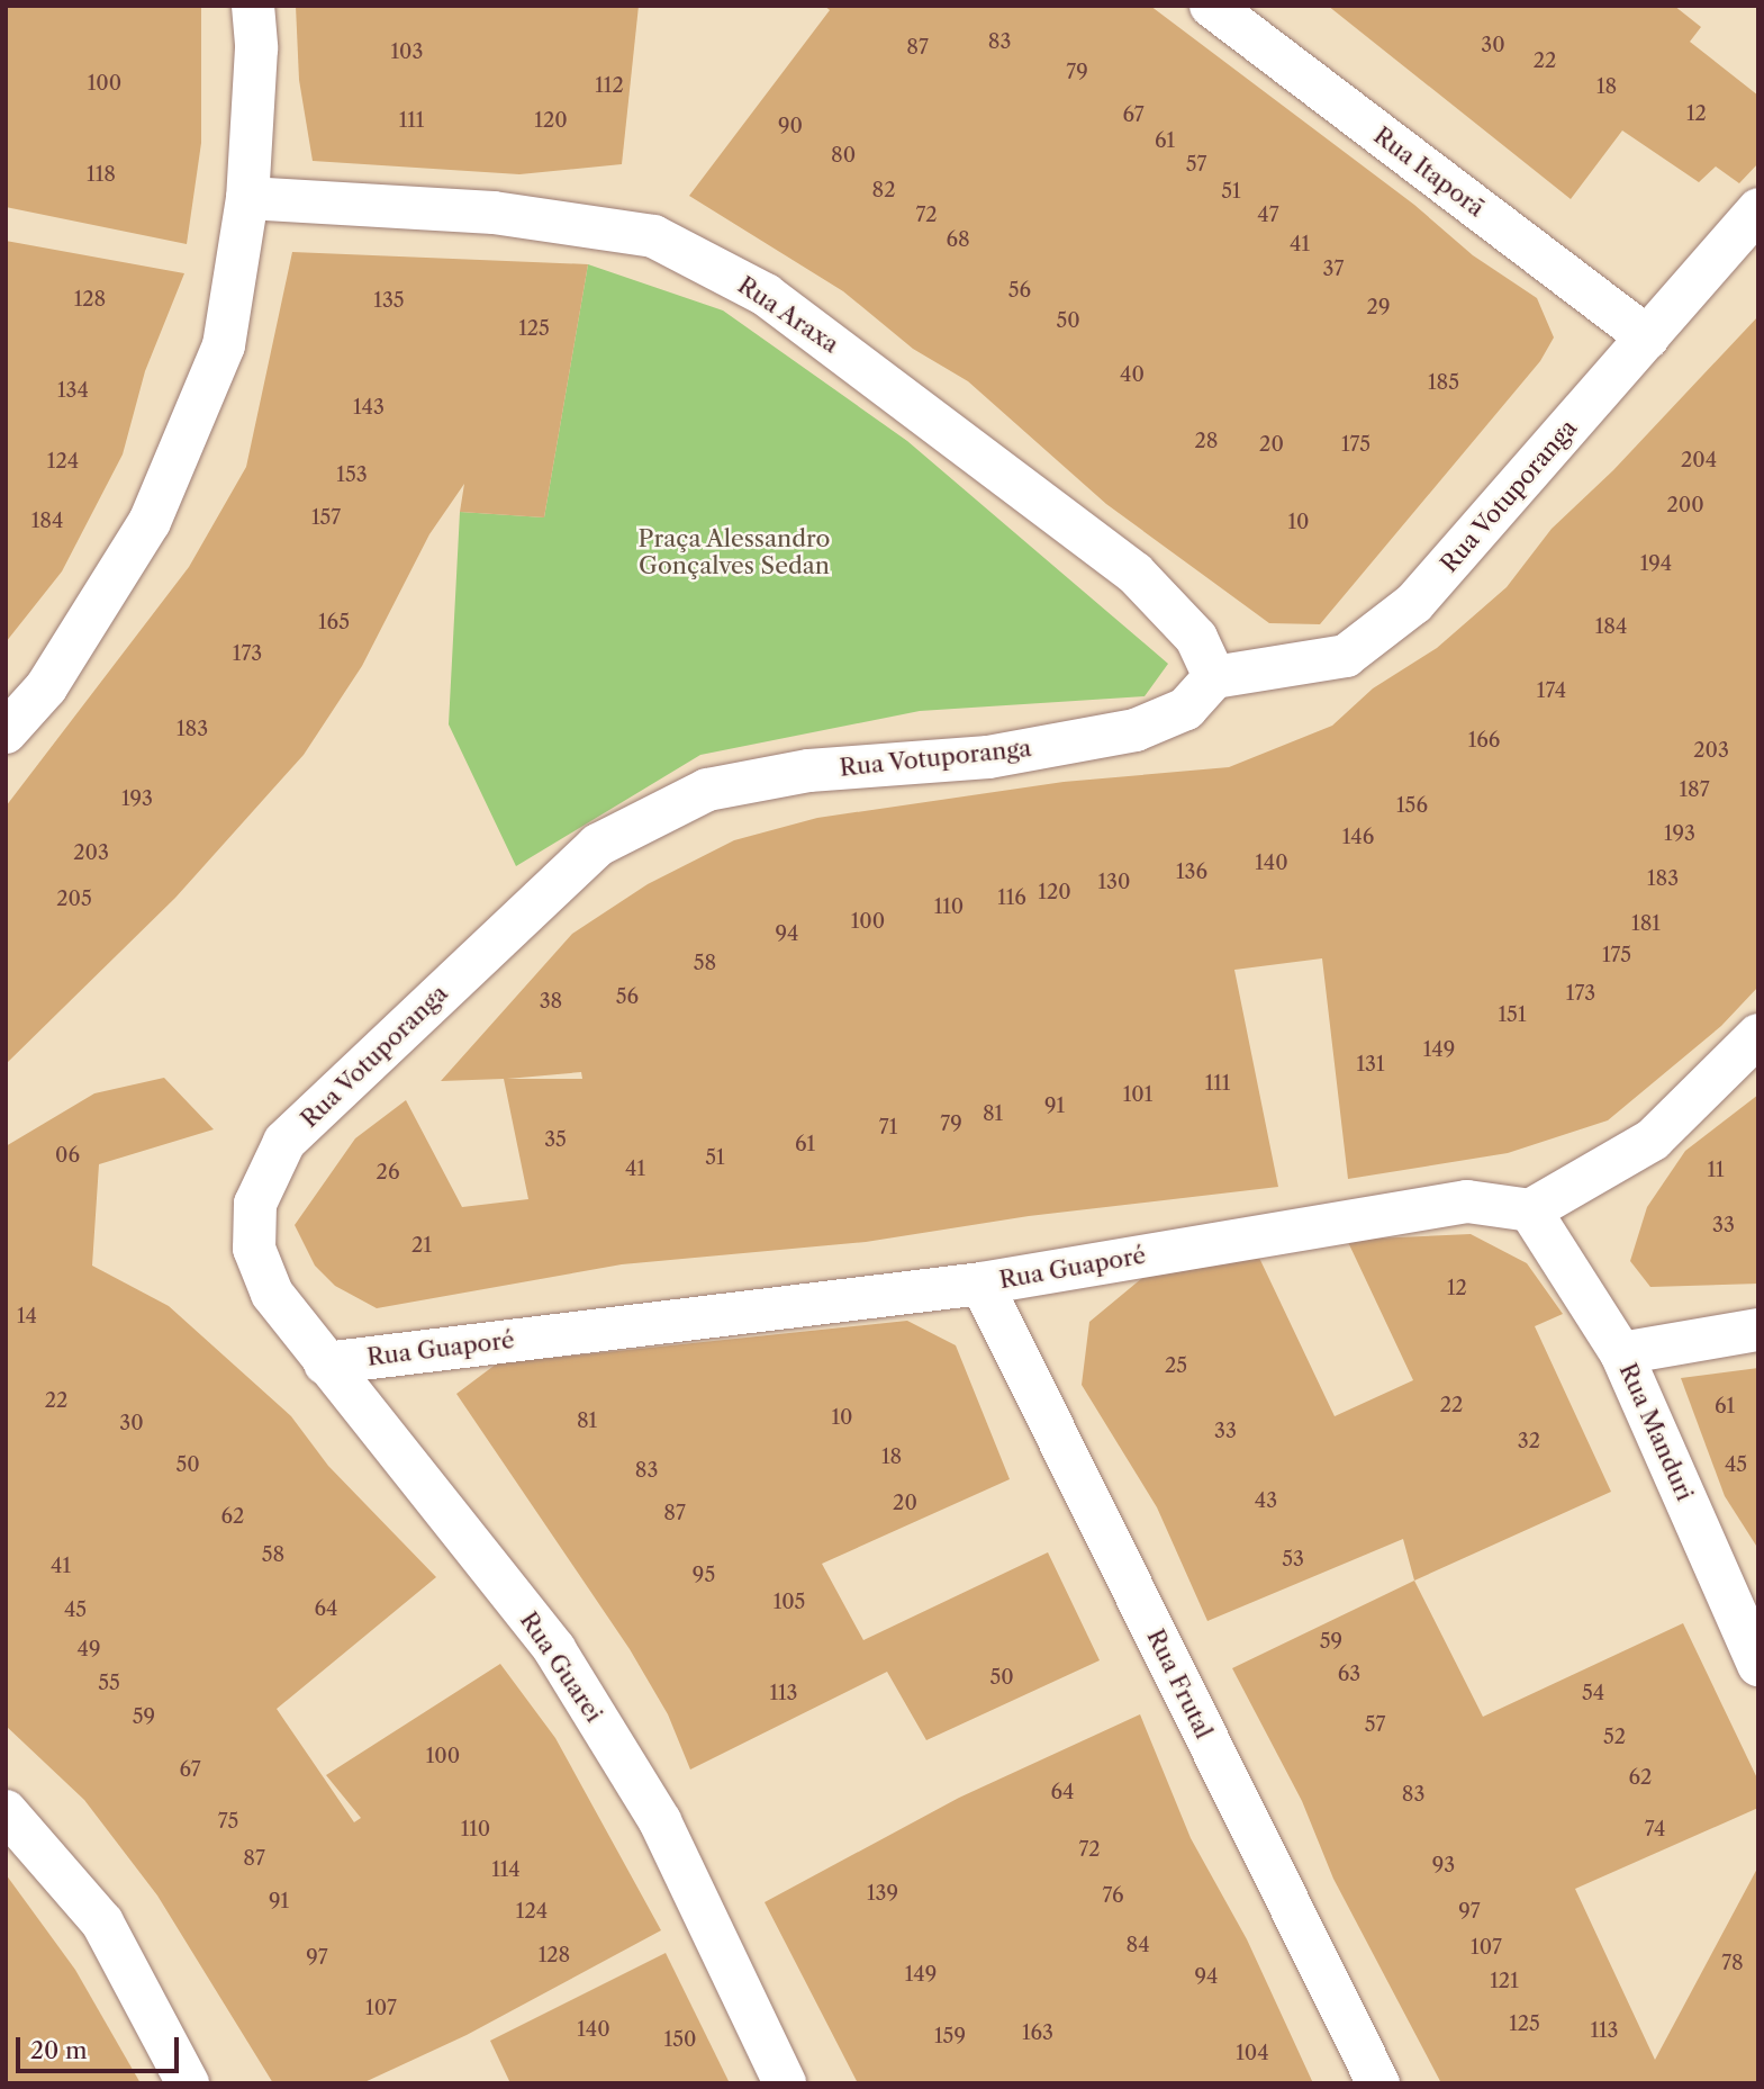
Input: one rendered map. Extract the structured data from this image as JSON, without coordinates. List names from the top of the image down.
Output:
{
  "streets": {
    "street": [
      "Rua Itaporã",
      "Rua Araxa",
      "Rua Votuporanga",
      "Rua Guaporé",
      "Rua Manduri",
      "Rua Guarei",
      "Rua Frutal"
    ]
  },
  "crossings": [
    ["Rua Itaporã", "Rua Votuporanga"],
    ["Rua Araxa", "Rua Votuporanga"],
    ["Rua Votuporanga", "Rua Guarei"],
    ["Rua Guaporé", "Rua Manduri"],
    ["Rua Guaporé", "Rua Guarei"],
    ["Rua Guaporé", "Rua Frutal"]
  ],
  "parks": ["Praça Alessandro Gonçalves Sedan"],
  "house_numbers": [
    "83",
    "30",
    "87",
    "103",
    "22",
    "79",
    "100",
    "112",
    "18",
    "12",
    "67",
    "111",
    "120",
    "90",
    "61",
    "80",
    "57",
    "118",
    "82",
    "51",
    "72",
    "47",
    "68",
    "41",
    "37",
    "56",
    "128",
    "135",
    "29",
    "50",
    "125",
    "40",
    "185",
    "134",
    "143",
    "28",
    "20",
    "175",
    "204",
    "124",
    "153",
    "200",
    "157",
    "184",
    "10",
    "194",
    "165",
    "184",
    "173",
    "174",
    "183",
    "166",
    "203",
    "187",
    "193",
    "156",
    "193",
    "146",
    "203",
    "140",
    "136",
    "183",
    "130",
    "120",
    "116",
    "205",
    "110",
    "100",
    "181",
    "94",
    "175",
    "58",
    "173",
    "56",
    "38",
    "151",
    "149",
    "131",
    "111",
    "101",
    "91",
    "81",
    "79",
    "71",
    "35",
    "61",
    "06",
    "51",
    "41",
    "11",
    "26",
    "33",
    "21",
    "12",
    "14",
    "25",
    "22",
    "22",
    "61",
    "10",
    "81",
    "30",
    "33",
    "32",
    "18",
    "50",
    "45",
    "83",
    "43",
    "20",
    "87",
    "62",
    "58",
    "53",
    "41",
    "95",
    "105",
    "64",
    "45",
    "59",
    "49",
    "63",
    "50",
    "55",
    "113",
    "54",
    "59",
    "57",
    "52",
    "100",
    "67",
    "62",
    "64",
    "83",
    "75",
    "110",
    "74",
    "72",
    "87",
    "93",
    "114",
    "139",
    "76",
    "91",
    "124",
    "97",
    "84",
    "107",
    "128",
    "97",
    "78",
    "149",
    "94",
    "121",
    "107",
    "125",
    "140",
    "113",
    "163",
    "159",
    "150",
    "104"
  ],
  "scale_bar": "20 m"
}
